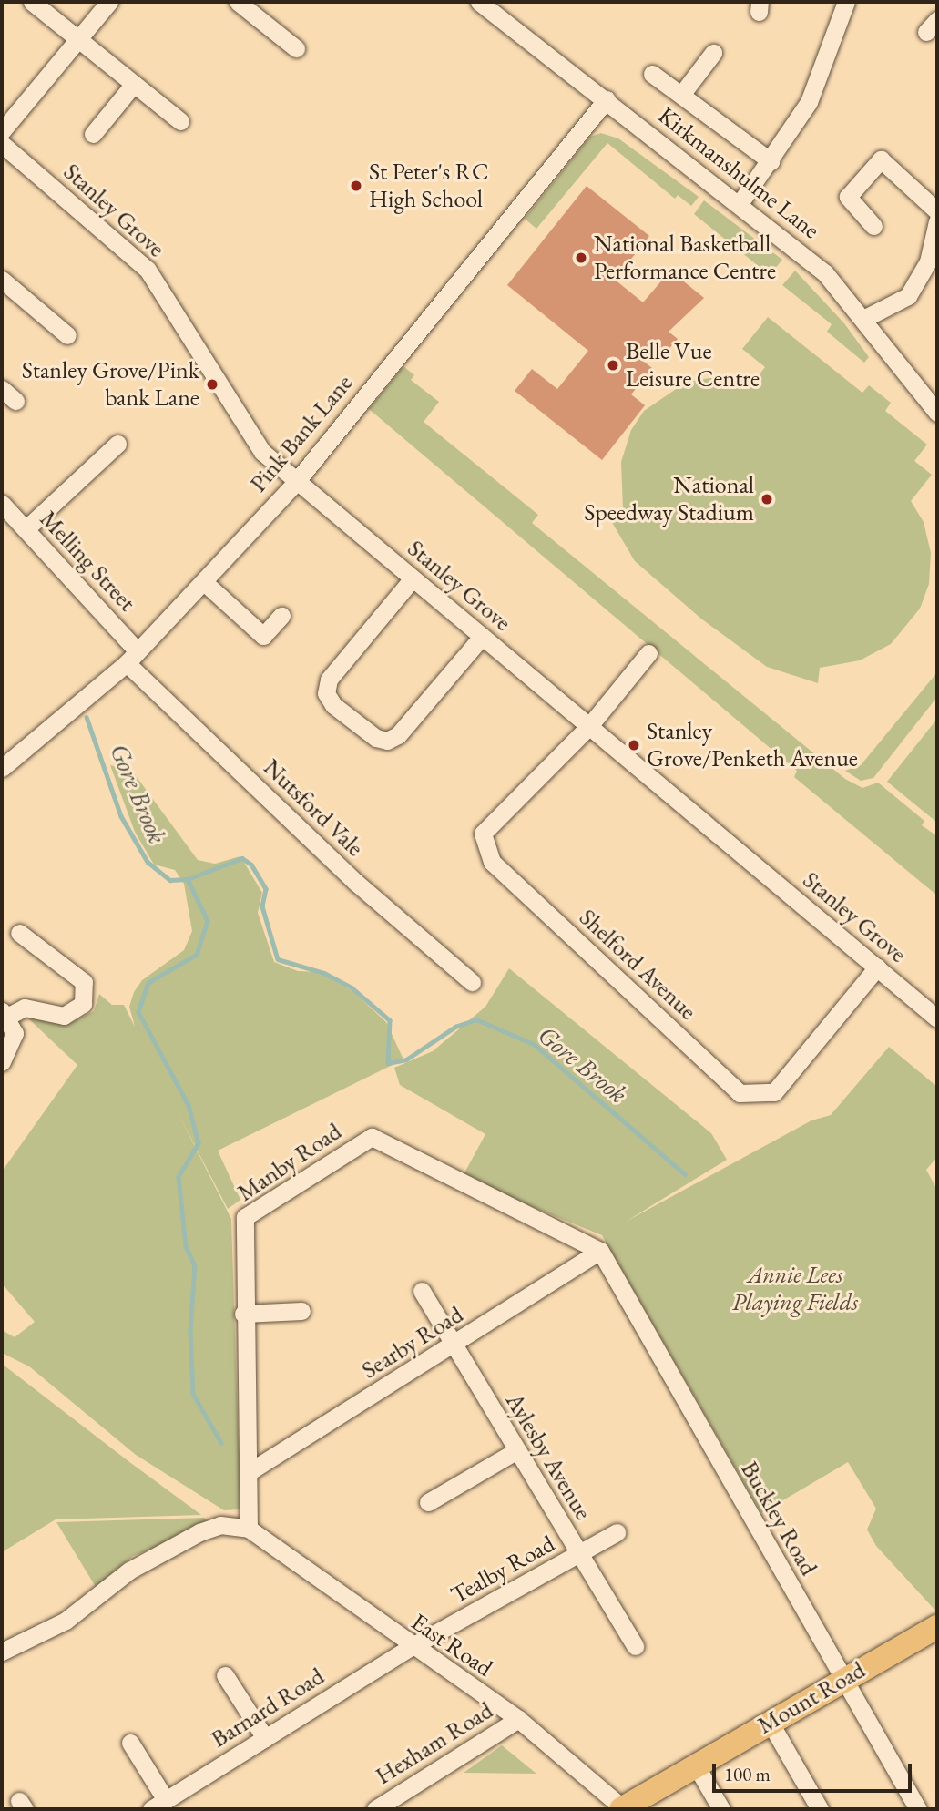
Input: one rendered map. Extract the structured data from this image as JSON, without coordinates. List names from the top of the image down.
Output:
{
  "streets": {
    "main road": ["Mount Road"],
    "street": [
      "Kirkmanshulme Lane",
      "Stanley Grove",
      "Pink Bank Lane",
      "Melling Street",
      "Nutsford Vale",
      "Shelford Avenue",
      "Manby Road",
      "Searby Road",
      "Aylesby Avenue",
      "Buckley Road",
      "Tealby Road",
      "East Road",
      "Barnard Road",
      "Hexham Road"
    ]
  },
  "crossings": [
    ["Kirkmanshulme Lane", "Pink Bank Lane"],
    ["Stanley Grove", "Pink Bank Lane"],
    ["Stanley Grove", "Shelford Avenue"],
    ["Pink Bank Lane", "Melling Street"],
    ["Pink Bank Lane", "Nutsford Vale"],
    ["Melling Street", "Nutsford Vale"],
    ["Manby Road", "Searby Road"],
    ["Manby Road", "Buckley Road"],
    ["Manby Road", "East Road"],
    ["Searby Road", "Aylesby Avenue"],
    ["Searby Road", "Buckley Road"],
    ["Aylesby Avenue", "Tealby Road"],
    ["Buckley Road", "Mount Road"],
    ["Tealby Road", "East Road"],
    ["Tealby Road", "Barnard Road"],
    ["East Road", "Mount Road"],
    ["East Road", "Barnard Road"],
    ["East Road", "Hexham Road"]
  ],
  "water": ["Gore Brook"],
  "parks": ["Annie Lees Playing Fields"],
  "places": [
    "St Peter's RC High School",
    "National Basketball Performance Centre",
    "Belle Vue Leisure Centre",
    "Stanley Grove/Pink bank Lane",
    "National Speedway Stadium",
    "Stanley Grove/Penketh Avenue"
  ],
  "scale_bar": "100 m"
}
